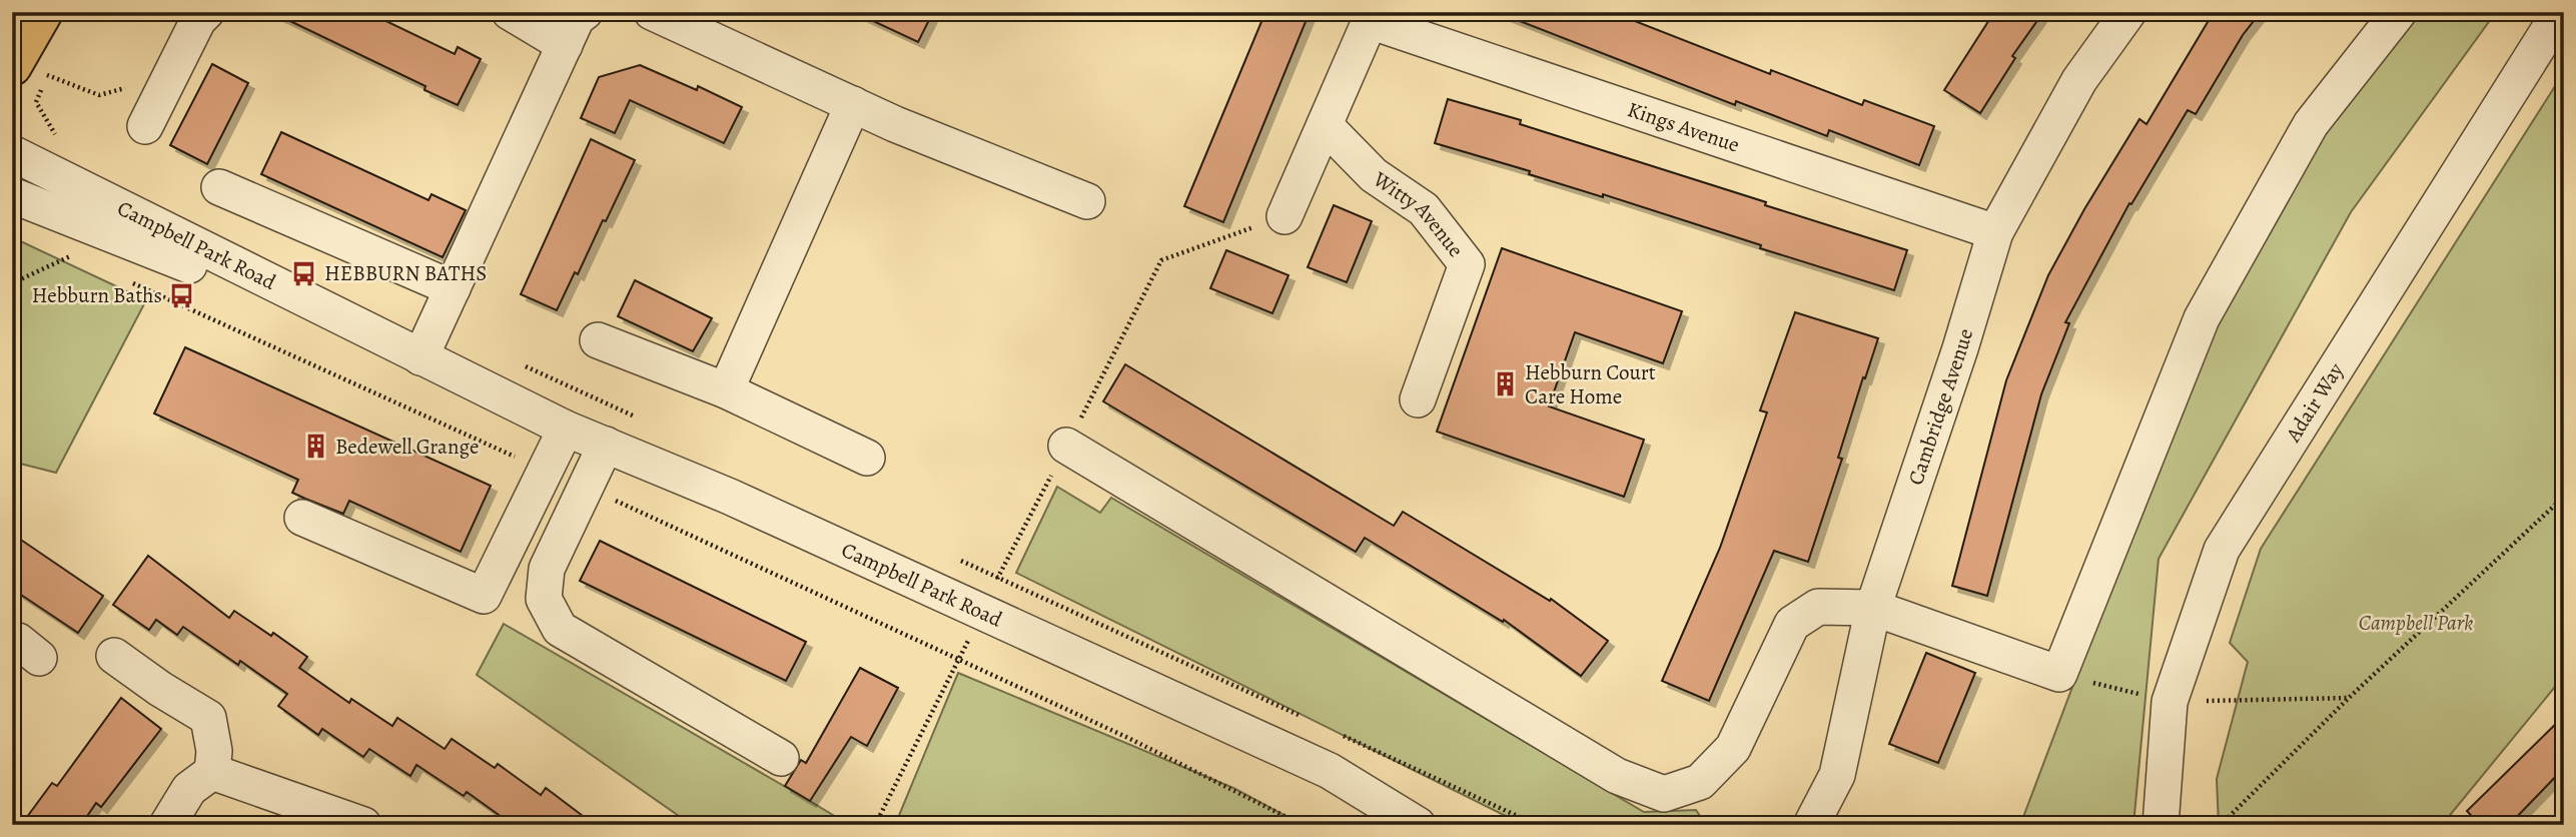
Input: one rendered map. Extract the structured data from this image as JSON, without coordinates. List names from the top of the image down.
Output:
{
  "streets": {
    "street": [
      "Kings Avenue",
      "Witty Avenue",
      "Campbell Park Road",
      "Adair Way",
      "Cambridge Avenue"
    ]
  },
  "crossings": [
    ["Kings Avenue", "Cambridge Avenue"]
  ],
  "parks": ["Campbell Park"],
  "places": {
    "bus stop": ["HEBBURN BATHS", "Hebburn Baths"],
    "building": ["Hebburn Court Care Home", "Bedewell Grange"]
  }
}
